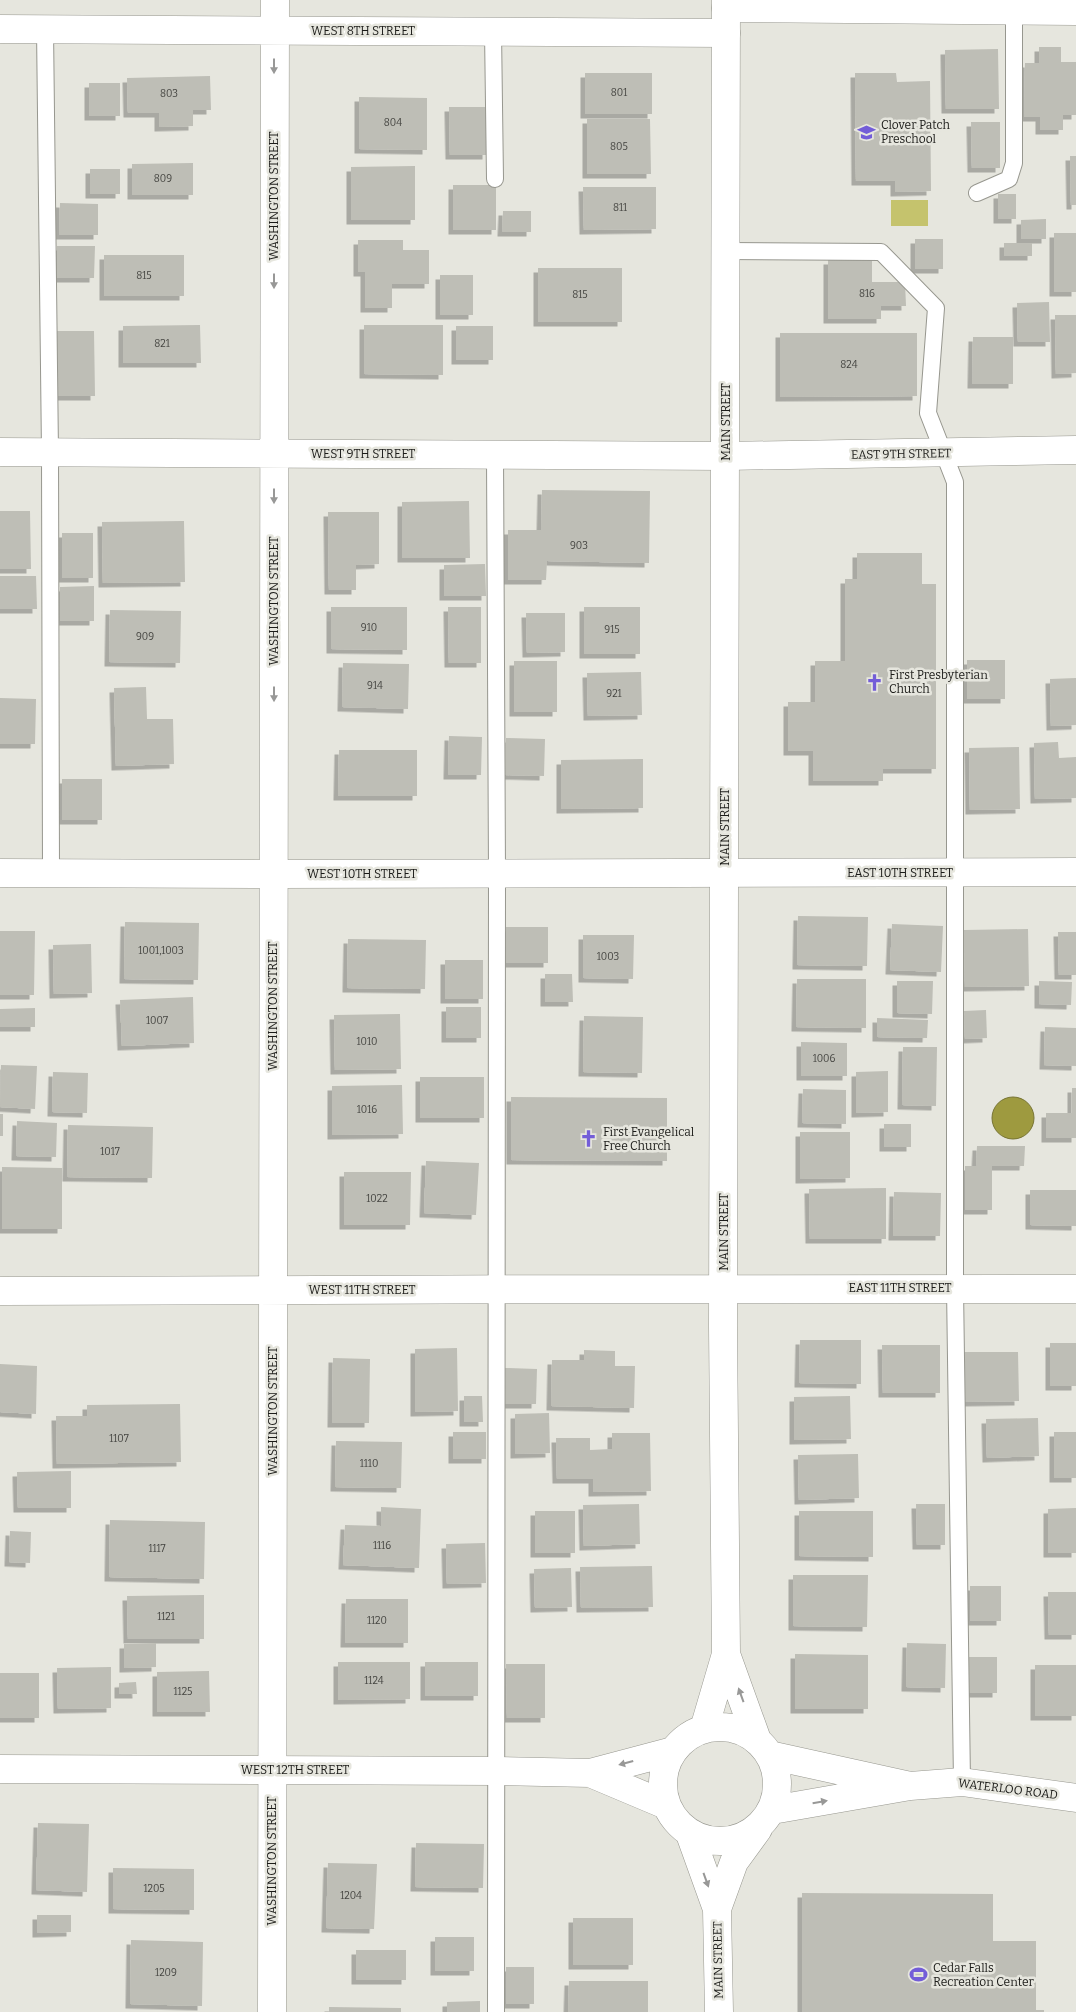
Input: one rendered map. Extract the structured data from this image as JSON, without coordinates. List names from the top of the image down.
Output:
{
  "streets": {
    "street": [
      "WEST 8TH STREET",
      "WASHINGTON STREET",
      "MAIN STREET",
      "WEST 9TH STREET",
      "EAST 9TH STREET",
      "EAST 10TH STREET",
      "WEST 10TH STREET",
      "EAST 11TH STREET",
      "WEST 11TH STREET",
      "WEST 12TH STREET",
      "WATERLOO ROAD"
    ]
  },
  "crossings": [
    ["WEST 8TH STREET", "WASHINGTON STREET"],
    ["WEST 8TH STREET", "MAIN STREET"],
    ["WASHINGTON STREET", "WEST 9TH STREET"],
    ["WASHINGTON STREET", "WEST 10TH STREET"],
    ["WASHINGTON STREET", "WEST 11TH STREET"],
    ["WASHINGTON STREET", "WEST 12TH STREET"],
    ["MAIN STREET", "WEST 9TH STREET"],
    ["MAIN STREET", "EAST 9TH STREET"],
    ["MAIN STREET", "EAST 10TH STREET"],
    ["MAIN STREET", "WEST 10TH STREET"],
    ["MAIN STREET", "EAST 11TH STREET"],
    ["MAIN STREET", "WEST 11TH STREET"],
    ["MAIN STREET", "WEST 12TH STREET"],
    ["MAIN STREET", "WATERLOO ROAD"],
    ["WEST 9TH STREET", "EAST 9TH STREET"],
    ["EAST 10TH STREET", "WEST 10TH STREET"],
    ["EAST 11TH STREET", "WEST 11TH STREET"],
    ["WEST 12TH STREET", "WATERLOO ROAD"]
  ],
  "one_way": ["WASHINGTON STREET"],
  "places": {
    "school or university": ["Clover Patch Preschool"],
    "church": ["First Presbyterian Church", "First Evangelical Free Church"],
    "sports": ["Cedar Falls Recreation Center"]
  },
  "house_numbers": [
    "801",
    "803",
    "804",
    "805",
    "809",
    "811",
    "815",
    "816",
    "815",
    "821",
    "824",
    "903",
    "910",
    "915",
    "909",
    "914",
    "921",
    "1001,1003",
    "1003",
    "1007",
    "1010",
    "1006",
    "1016",
    "1017",
    "1022",
    "1107",
    "1110",
    "1116",
    "1117",
    "1121",
    "1120",
    "1124",
    "1125",
    "1205",
    "1204",
    "1209"
  ]
}
